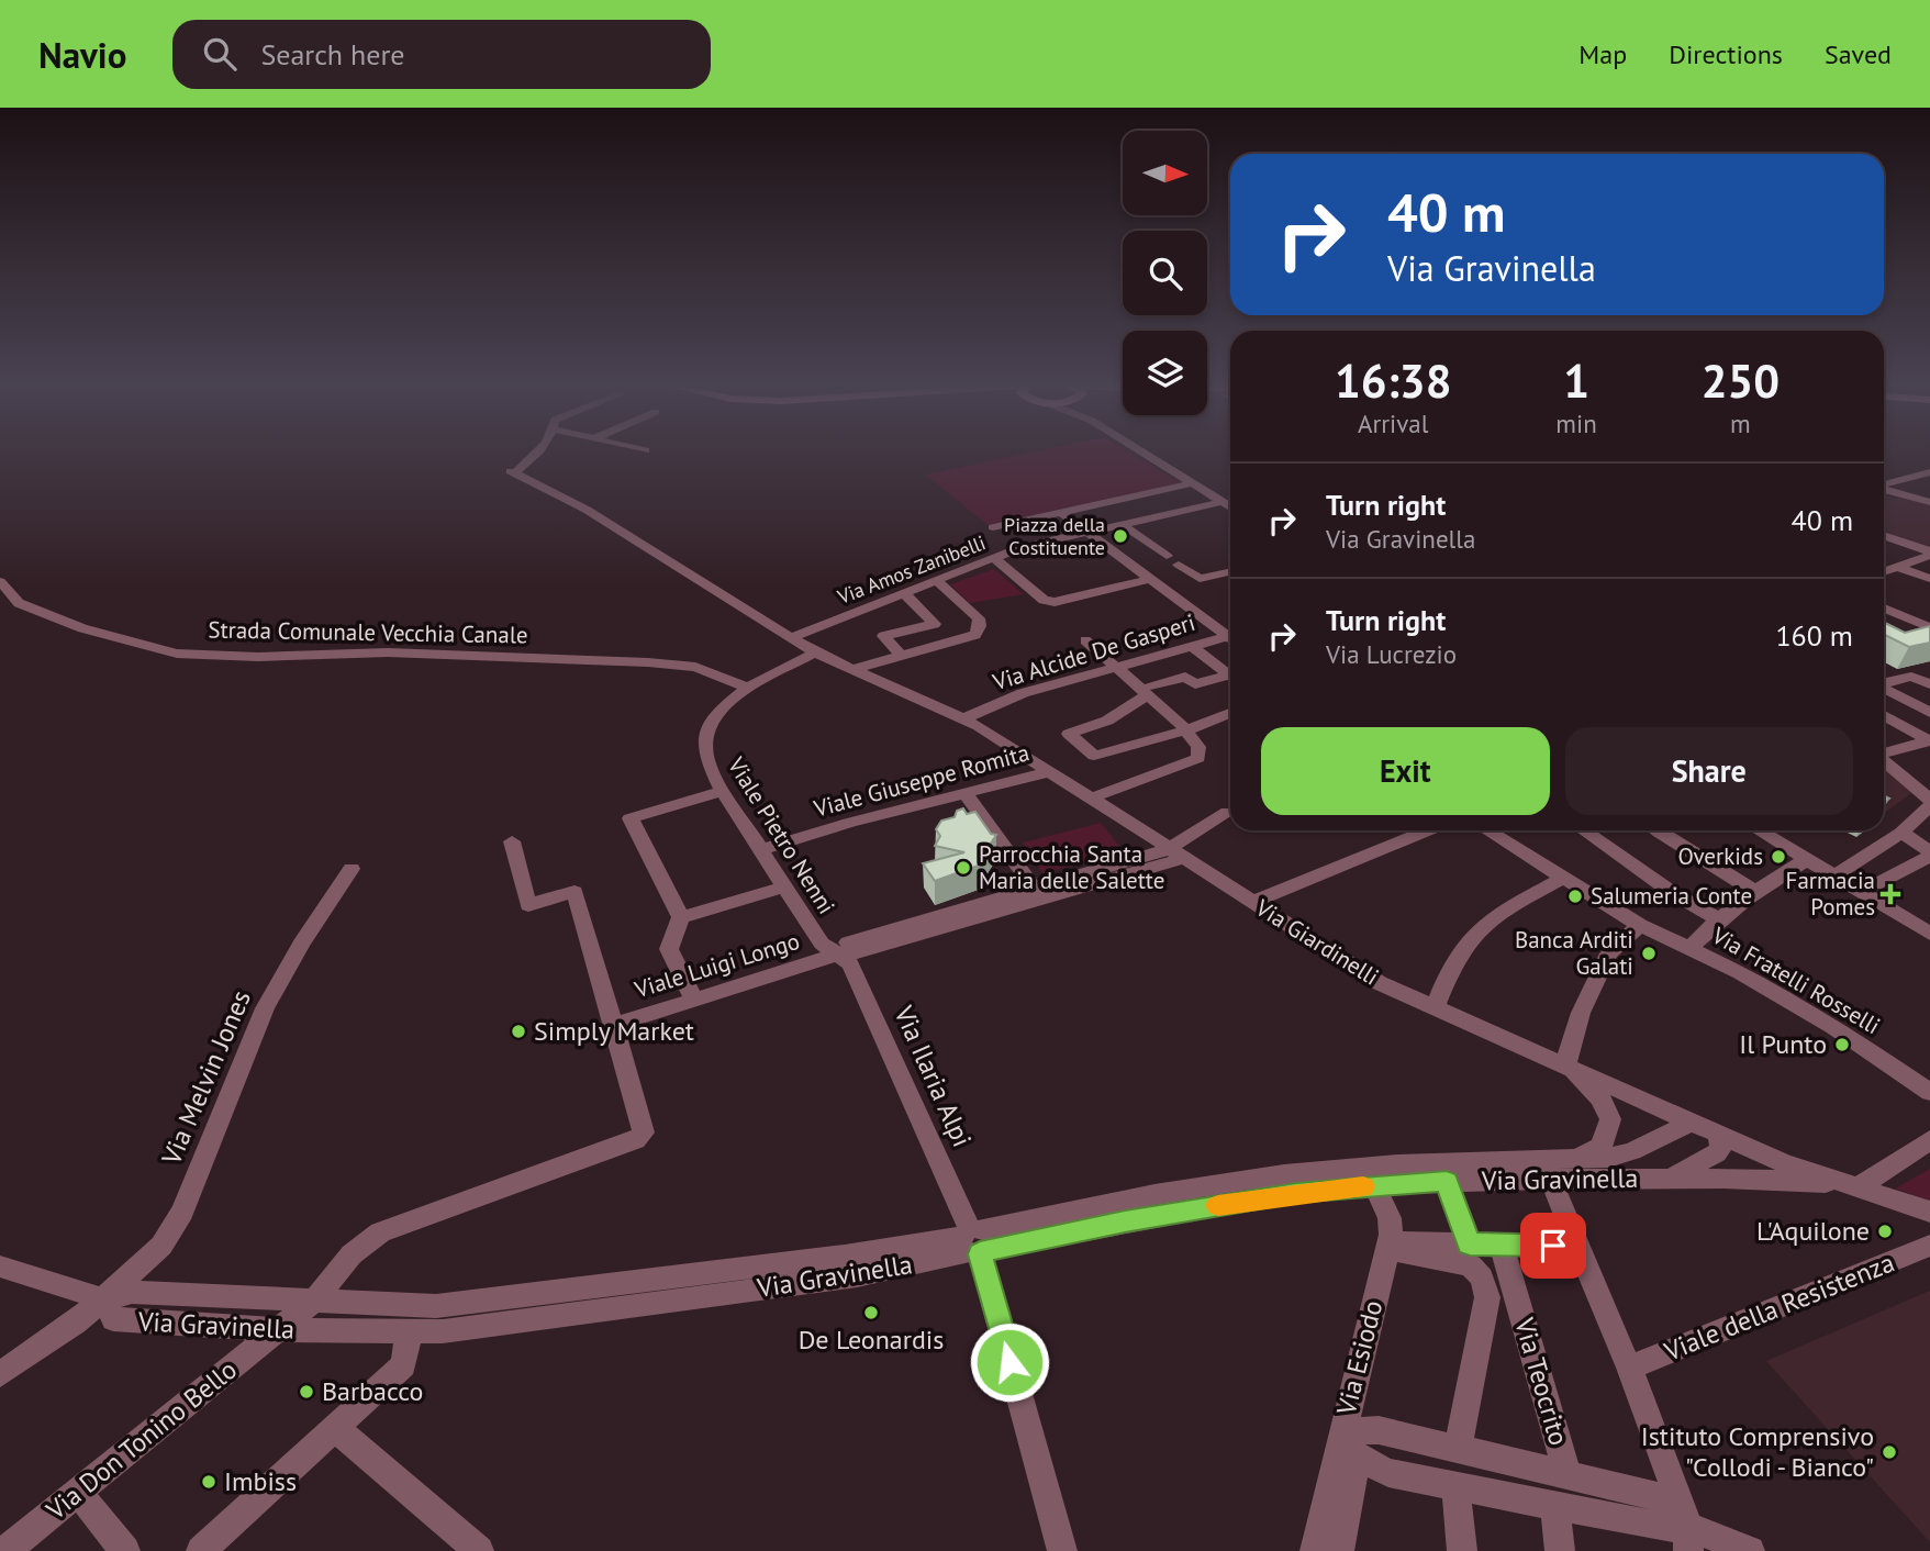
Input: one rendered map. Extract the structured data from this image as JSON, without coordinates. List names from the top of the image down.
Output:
{
  "streets": {
    "street": [
      "Via Amos Zanibelli",
      "Strada Comunale Vecchia Canale",
      "Via Alcide De Gasperi",
      "Viale Giuseppe Romita",
      "Viale Pietro Nenni",
      "Via Giardinelli",
      "Viale Luigi Longo",
      "Via Fratelli Rosselli",
      "Via Ilaria Alpi",
      "Via Melvin Jones",
      "Via Gravinella",
      "Viale della Resistenza",
      "Via Esiodo",
      "Via Teocrito",
      "Via Don Tonino Bello"
    ]
  },
  "crossings": [
    ["Via Amos Zanibelli", "Via Giardinelli"],
    ["Strada Comunale Vecchia Canale", "Viale Pietro Nenni"],
    ["Via Alcide De Gasperi", "Via Giardinelli"],
    ["Viale Giuseppe Romita", "Viale Pietro Nenni"],
    ["Viale Giuseppe Romita", "Via Giardinelli"],
    ["Viale Pietro Nenni", "Via Giardinelli"],
    ["Viale Pietro Nenni", "Viale Luigi Longo"],
    ["Viale Pietro Nenni", "Via Ilaria Alpi"],
    ["Via Giardinelli", "Viale Luigi Longo"],
    ["Via Giardinelli", "Via Gravinella"],
    ["Viale Luigi Longo", "Via Ilaria Alpi"],
    ["Viale Luigi Longo", "Via Don Tonino Bello"],
    ["Via Ilaria Alpi", "Via Gravinella"],
    ["Via Melvin Jones", "Via Gravinella"],
    ["Via Gravinella", "Via Esiodo"],
    ["Via Gravinella", "Via Don Tonino Bello"]
  ],
  "places": {
    "other": [
      "Piazza della Costituente",
      "Overkids",
      "Parrocchia Santa Maria delle Salette",
      "Salumeria Conte",
      "Banca Arditi Galati",
      "Simply Market",
      "Il Punto",
      "L'Aquilone",
      "De Leonardis",
      "Barbacco",
      "Istituto Comprensivo \"Collodi - Bianco\"",
      "Imbiss"
    ],
    "health": ["Farmacia Pomes"]
  },
  "north": "right",
  "page": {
    "header": "Navio",
    "search": "Search here",
    "nav": ["Map", "Directions", "Saved"],
    "turn": ["40 m", "Via Gravinella"],
    "eta": [
      "16:38",
      "Arrival",
      "1",
      "min",
      "250",
      "m"
    ],
    "list": [
      {
        "name": "Turn right",
        "note": "Via Gravinella",
        "value": "40 m"
      },
      {
        "name": "Turn right",
        "note": "Via Lucrezio",
        "value": "160 m"
      }
    ],
    "buttons": ["Exit", "Share"]
  }
}
